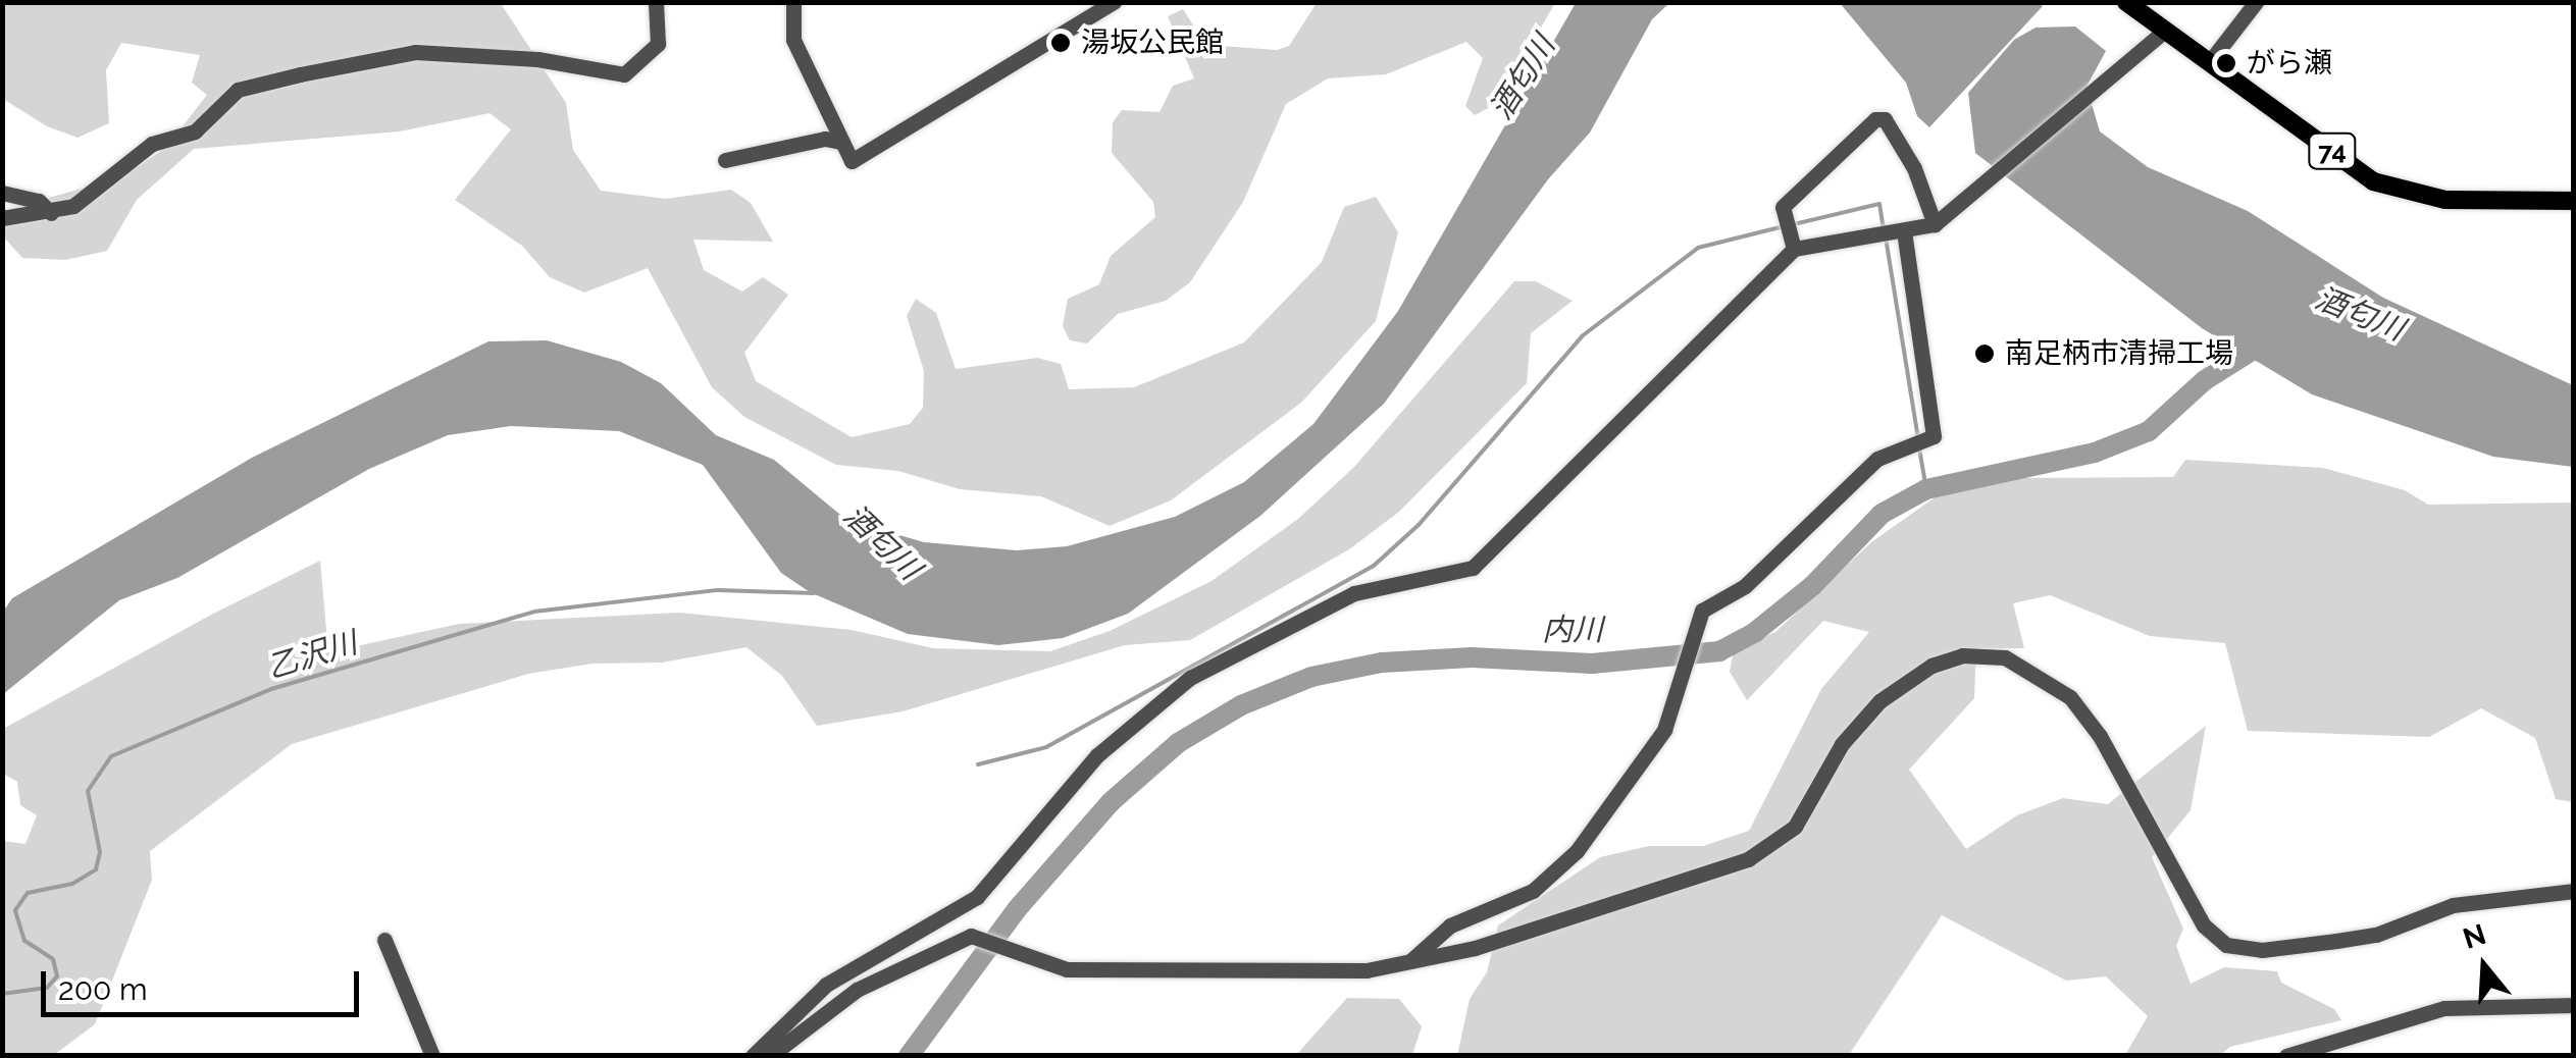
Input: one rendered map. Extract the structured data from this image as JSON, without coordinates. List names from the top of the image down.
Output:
{
  "streets": {
    "main road": ["74"]
  },
  "water": ["酒匂川", "内川", "乙沢川"],
  "places": ["湯坂公民館", "がら瀬", "南足柄市清掃工場"],
  "scale_bar": "200 m",
  "north": "top"
}
